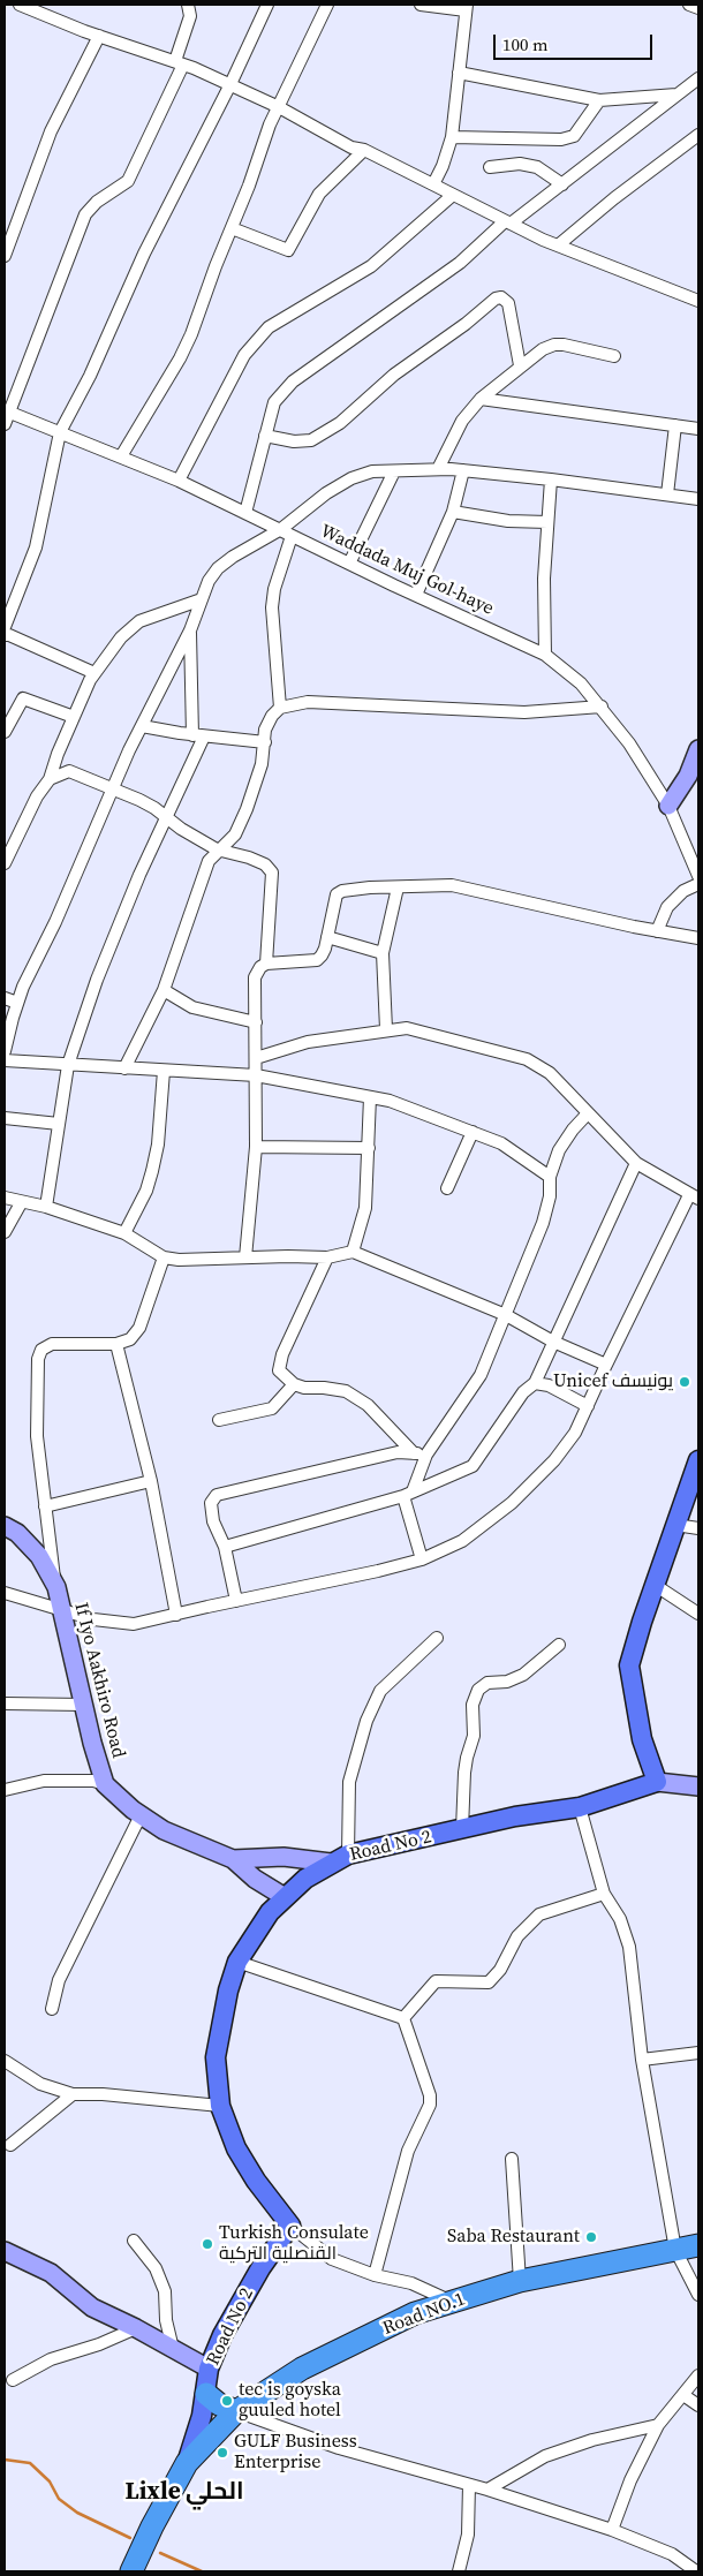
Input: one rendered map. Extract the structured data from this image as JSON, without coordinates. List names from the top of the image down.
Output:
{
  "streets": {
    "highway": ["Road NO.1"],
    "main road": ["Road No 2"],
    "street": ["Waddada Muj Gol-haye", "If Iyo Aakhiro Road"]
  },
  "crossings": [
    ["Road No 2", "Road NO.1"]
  ],
  "districts": ["Lixle الحلي"],
  "places": [
    "Unicef يونيسف",
    "Saba Restaurant",
    "Turkish Consulate القنصلية التركية",
    "tec is goyska guuled hotel",
    "GULF Business Enterprise"
  ],
  "scale_bar": "100 m"
}
